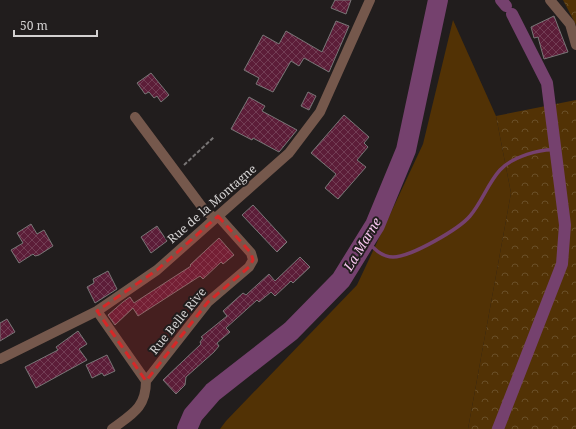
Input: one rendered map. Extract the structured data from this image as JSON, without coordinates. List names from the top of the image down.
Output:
{
  "streets": {
    "street": ["Rue de la Montagne", "Rue Belle Rive"]
  },
  "crossings": [
    ["Rue de la Montagne", "Rue Belle Rive"]
  ],
  "water": ["La Marne"],
  "scale_bar": "50 m"
}
